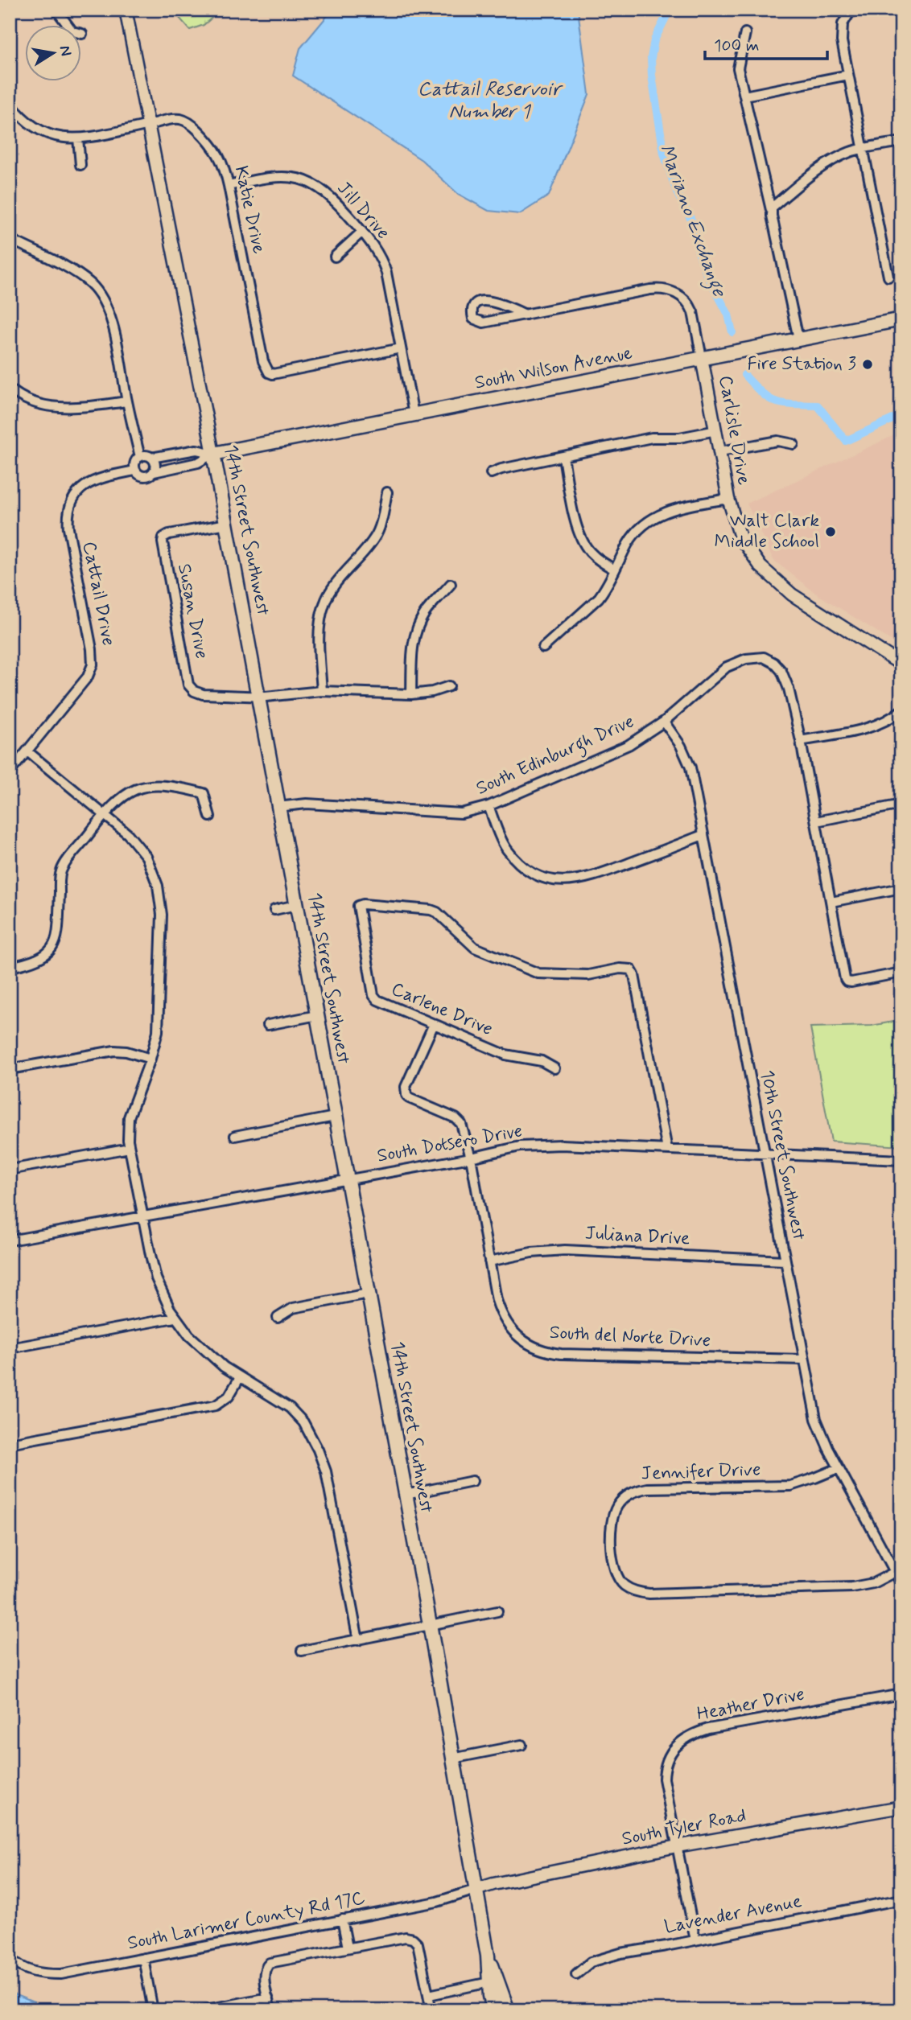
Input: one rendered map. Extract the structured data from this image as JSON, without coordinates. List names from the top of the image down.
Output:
{
  "streets": {
    "main road": ["South Wilson Avenue", "14th Street Southwest"],
    "street": [
      "Katie Drive",
      "Jill Drive",
      "Carlisle Drive",
      "Cattail Drive",
      "Susan Drive",
      "South Edinburgh Drive",
      "Carlene Drive",
      "South Dotsero Drive",
      "10th Street Southwest",
      "Juliana Drive",
      "South del Norte Drive",
      "Jennifer Drive",
      "Heather Drive",
      "South Tyler Road",
      "Lavender Avenue",
      "South Larimer County Rd 17C"
    ]
  },
  "crossings": [
    ["Katie Drive", "Jill Drive"],
    ["Katie Drive", "14th Street Southwest"],
    ["Jill Drive", "South Wilson Avenue"],
    ["South Wilson Avenue", "Carlisle Drive"],
    ["South Wilson Avenue", "14th Street Southwest"],
    ["South Wilson Avenue", "Cattail Drive"],
    ["14th Street Southwest", "Susan Drive"],
    ["14th Street Southwest", "South Edinburgh Drive"],
    ["14th Street Southwest", "South Dotsero Drive"],
    ["14th Street Southwest", "South Tyler Road"],
    ["14th Street Southwest", "South Larimer County Rd 17C"],
    ["South Edinburgh Drive", "10th Street Southwest"],
    ["Carlene Drive", "South Dotsero Drive"],
    ["Carlene Drive", "South del Norte Drive"],
    ["South Dotsero Drive", "10th Street Southwest"],
    ["South Dotsero Drive", "South del Norte Drive"],
    ["10th Street Southwest", "Juliana Drive"],
    ["10th Street Southwest", "South del Norte Drive"],
    ["10th Street Southwest", "Jennifer Drive"],
    ["Juliana Drive", "South del Norte Drive"],
    ["Heather Drive", "South Tyler Road"],
    ["Heather Drive", "Lavender Avenue"],
    ["South Tyler Road", "South Larimer County Rd 17C"]
  ],
  "water": ["Cattail Reservoir Number 1", "Mariano Exchange"],
  "places": ["Fire Station 3", "Walt Clark Middle School"],
  "scale_bar": "100 m",
  "north": "right"
}
